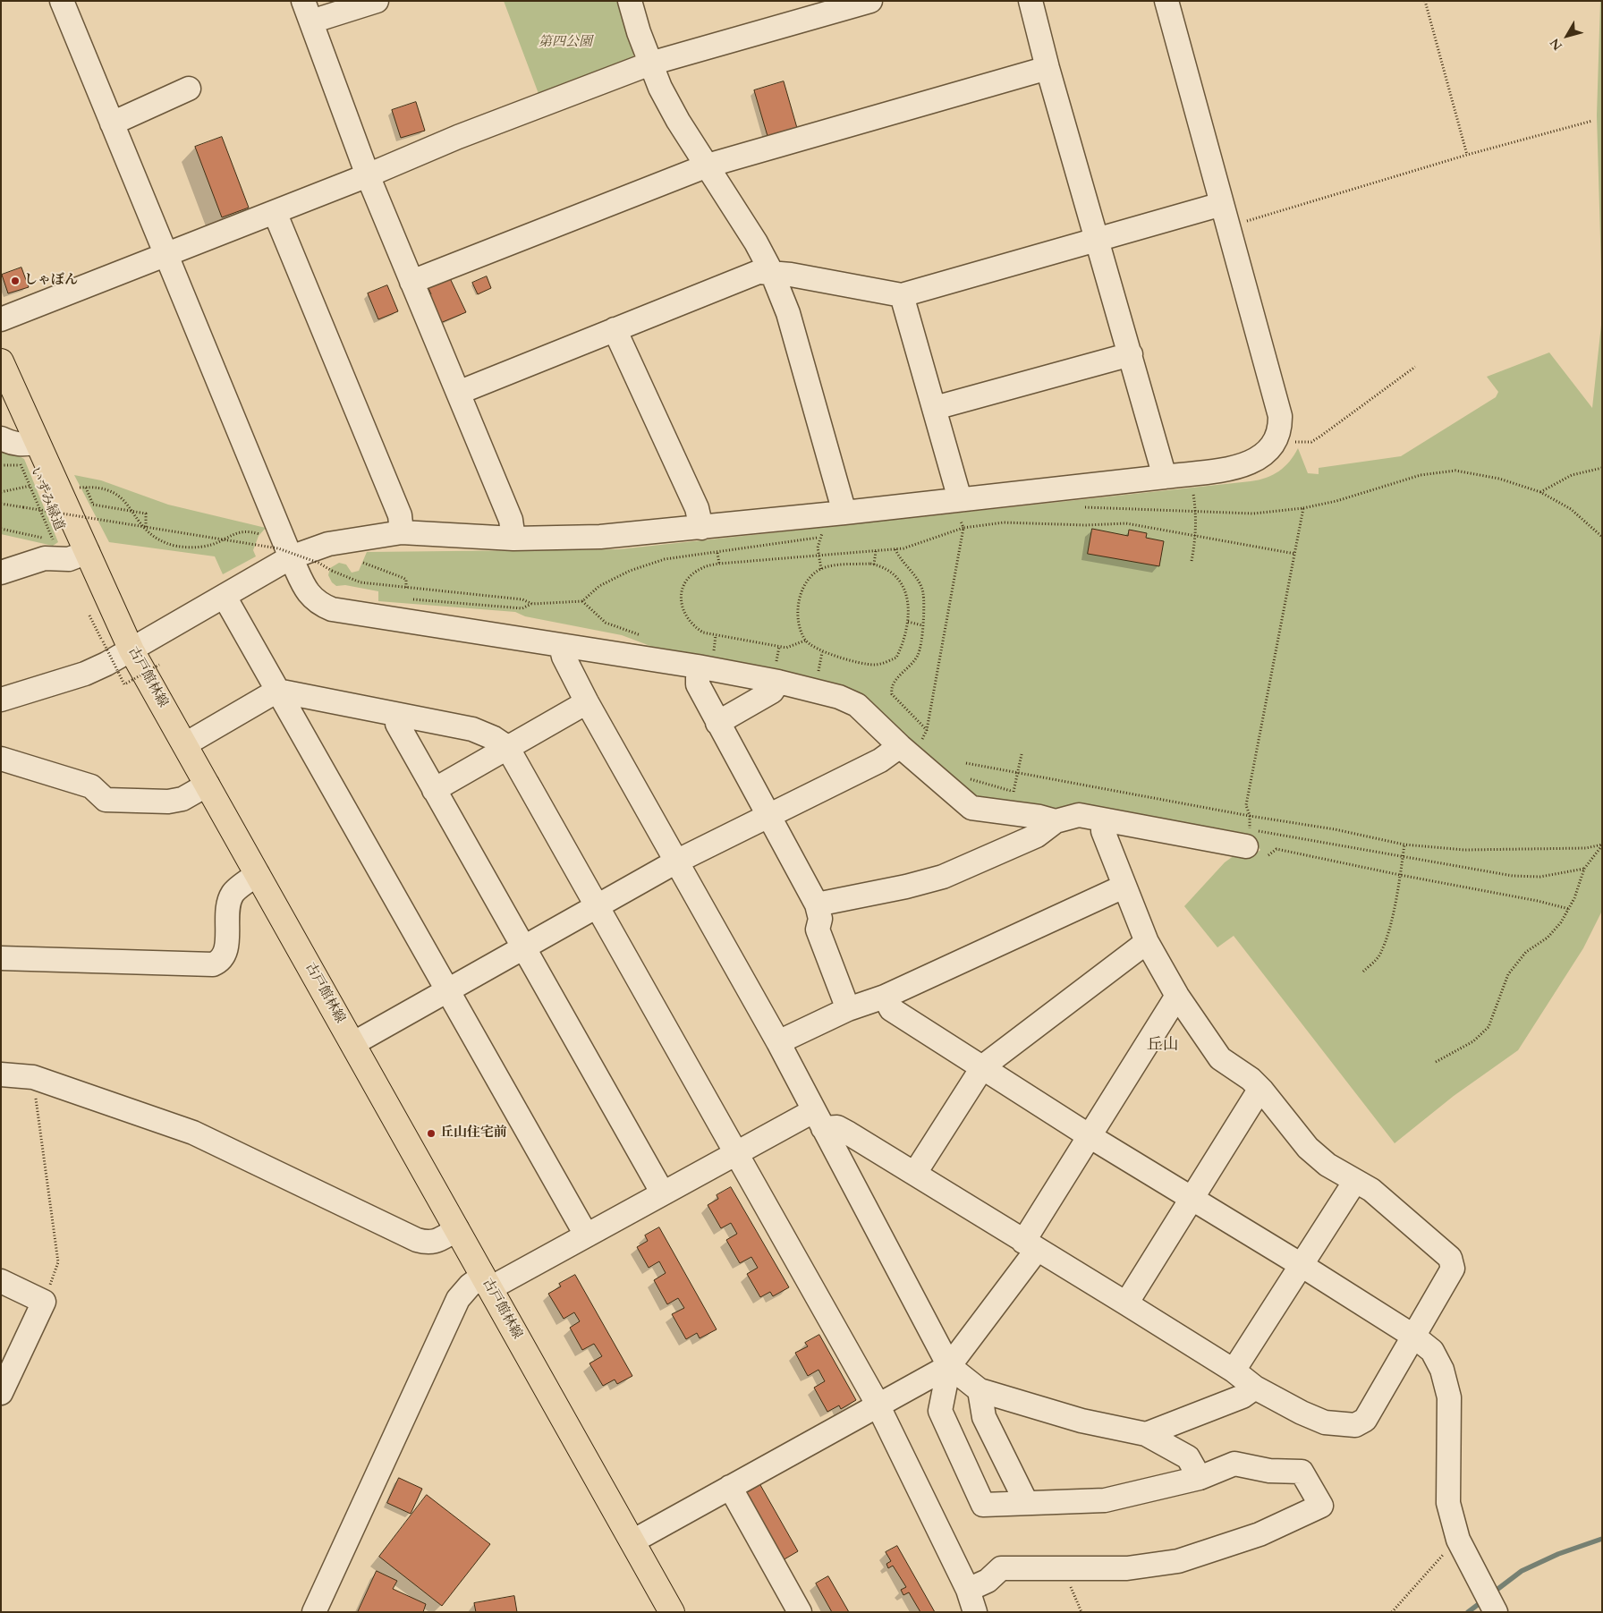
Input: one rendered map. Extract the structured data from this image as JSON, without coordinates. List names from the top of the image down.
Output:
{
  "streets": {
    "main road": ["古戸館林線"],
    "path": ["いずみ緑道"]
  },
  "districts": ["丘山"],
  "parks": ["第四公園"],
  "places": ["しゃぼん", "丘山住宅前"],
  "north": "bottom left"
}
